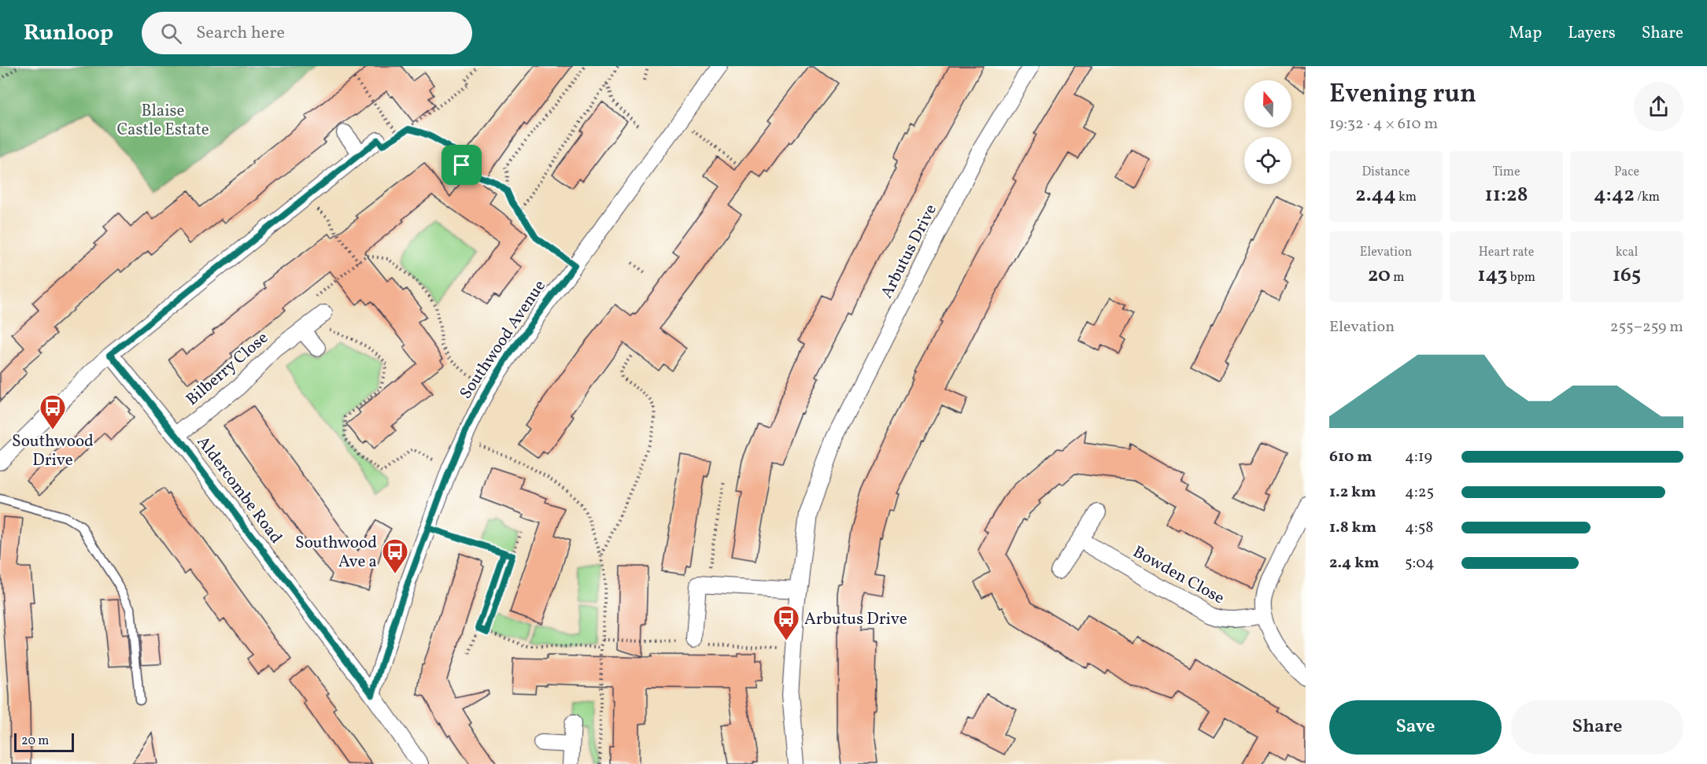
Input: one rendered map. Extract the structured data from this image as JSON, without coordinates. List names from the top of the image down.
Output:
{
  "streets": {
    "street": [
      "Arbutus Drive",
      "Southwood Avenue",
      "Bilberry Close",
      "Aldercombe Road",
      "Bowden Close"
    ]
  },
  "crossings": [
    ["Southwood Avenue", "Aldercombe Road"],
    ["Bilberry Close", "Aldercombe Road"]
  ],
  "parks": ["Blaise Castle Estate"],
  "places": {
    "bus stop": ["Southwood Drive", "Southwood Ave a", "Arbutus Drive"]
  },
  "scale_bar": "20 m",
  "north": "top",
  "page": {
    "header": "Runloop",
    "search": "Search here",
    "nav": ["Map", "Layers", "Share"],
    "heading": ["Evening run", "19:32 · 4 × 610 m"],
    "stats": [
      ["Distance", "2.44 km"],
      ["Time", "11:28"],
      ["Pace", "4:42 /km"],
      ["Elevation", "20 m"],
      ["Heart rate", "143 bpm"],
      ["kcal", "165"]
    ],
    "chart": ["Elevation", "255–259 m"],
    "list": [
      {
        "name": "610 m",
        "note": "4:19"
      },
      {
        "name": "1.2 km",
        "note": "4:25"
      },
      {
        "name": "1.8 km",
        "note": "4:58"
      },
      {
        "name": "2.4 km",
        "note": "5:04"
      }
    ],
    "buttons": ["Save", "Share"],
    "scale": "20 m"
  }
}
